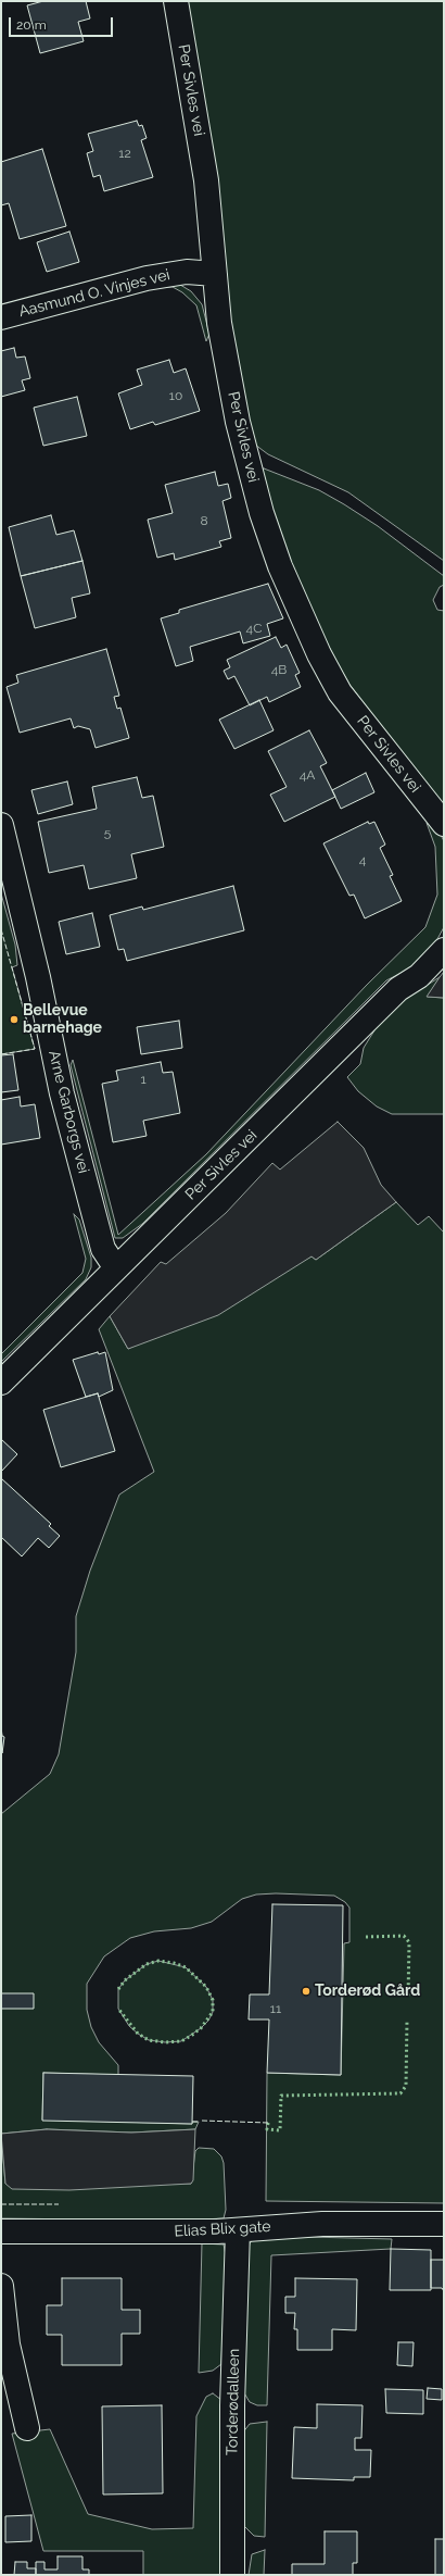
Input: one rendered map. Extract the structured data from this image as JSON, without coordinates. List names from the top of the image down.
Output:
{
  "streets": {
    "street": [
      "Per Sivles vei",
      "Aasmund O. Vinjes vei",
      "Arne Garborgs vei",
      "Elias Blix gate",
      "Torderødalleen"
    ]
  },
  "crossings": [
    ["Per Sivles vei", "Aasmund O. Vinjes vei"],
    ["Per Sivles vei", "Arne Garborgs vei"],
    ["Elias Blix gate", "Torderødalleen"]
  ],
  "places": ["Bellevue barnehage", "Torderød Gård"],
  "house_numbers": [
    "12",
    "10",
    "8",
    "4C",
    "4B",
    "4A",
    "5",
    "4",
    "1",
    "11"
  ],
  "scale_bar": "20 m"
}
